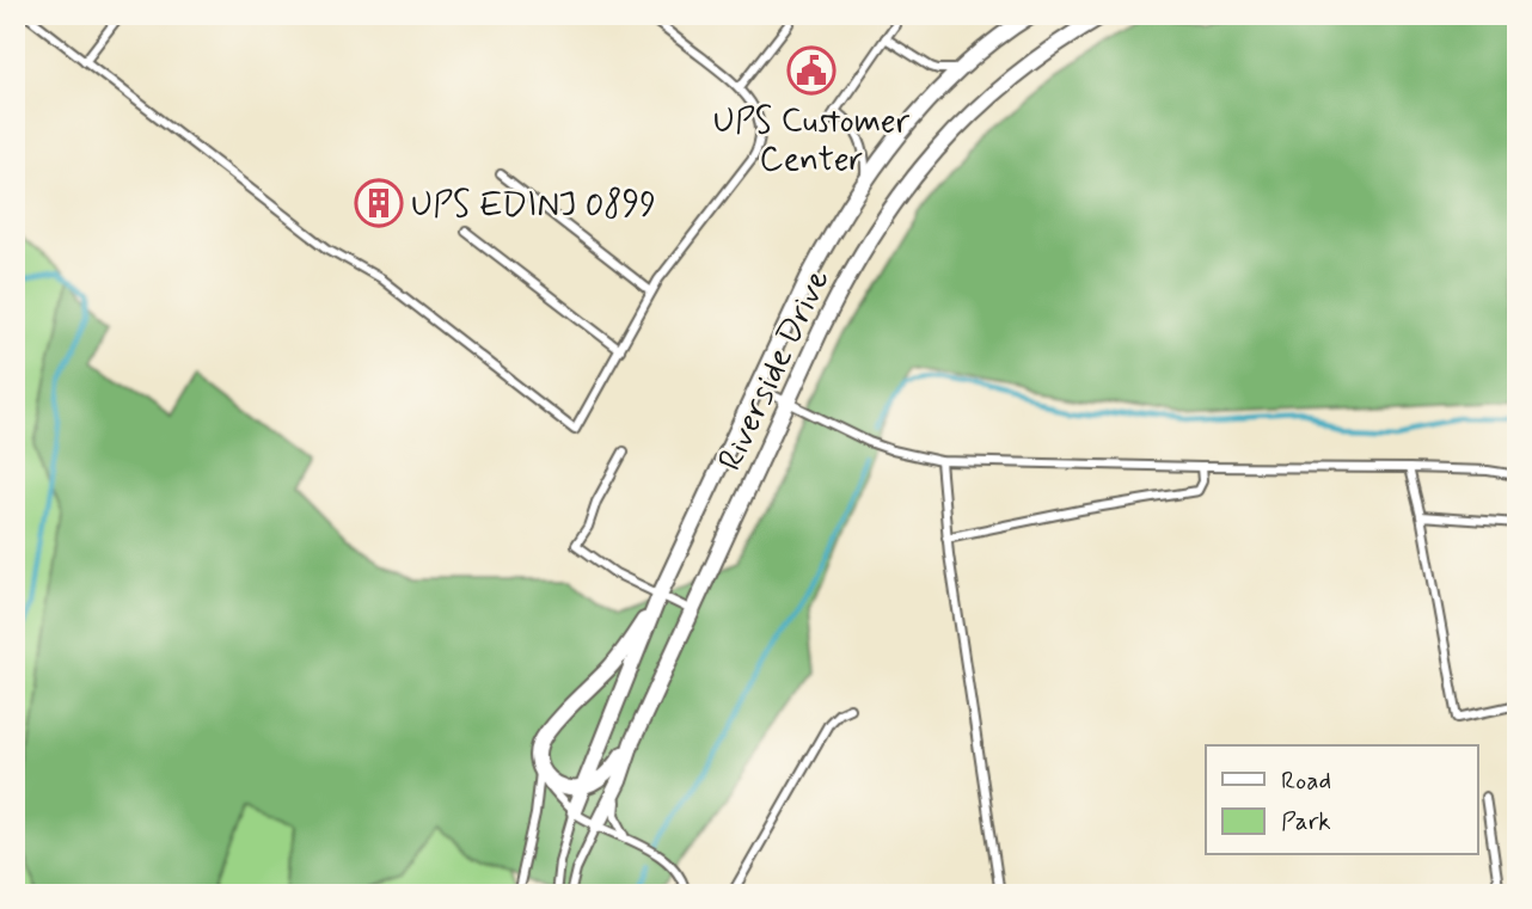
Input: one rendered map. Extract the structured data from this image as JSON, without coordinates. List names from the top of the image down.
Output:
{
  "streets": {
    "street": ["Riverside Drive"]
  },
  "places": {
    "public building": ["UPS Customer Center"],
    "building": ["UPS EDINJ 0899"]
  },
  "legend": ["Road", "Park"]
}
